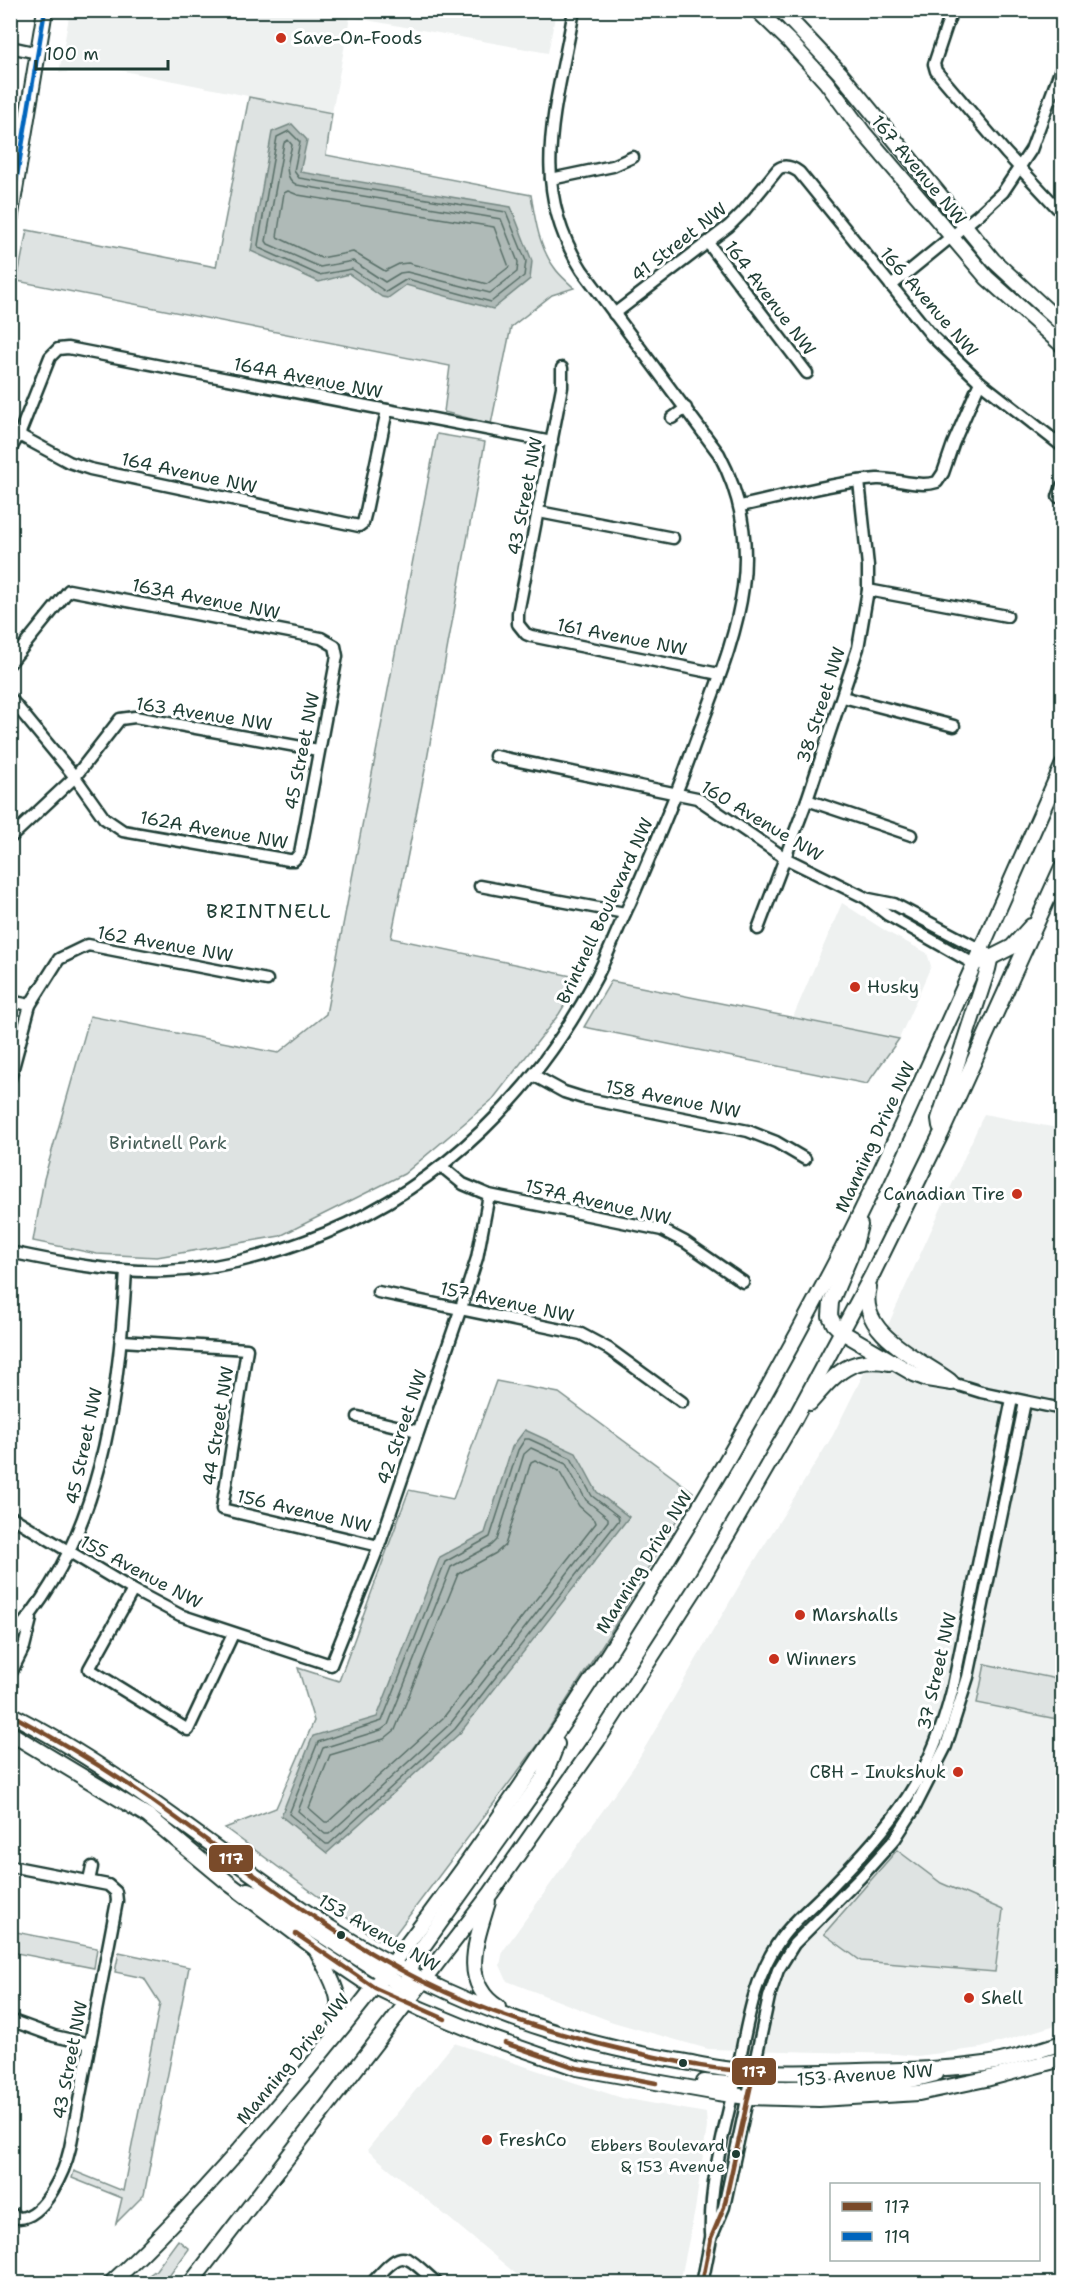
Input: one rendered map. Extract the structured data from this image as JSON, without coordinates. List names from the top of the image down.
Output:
{
  "streets": {
    "main road": ["167 Avenue NW", "Manning Drive NW", "153 Avenue NW"],
    "street": [
      "41 Street NW",
      "164 Avenue NW",
      "166 Avenue NW",
      "164A Avenue NW",
      "43 Street NW",
      "163A Avenue NW",
      "161 Avenue NW",
      "38 Street NW",
      "163 Avenue NW",
      "45 Street NW",
      "160 Avenue NW",
      "162A Avenue NW",
      "Brintnell Boulevard NW",
      "162 Avenue NW",
      "158 Avenue NW",
      "157A Avenue NW",
      "157 Avenue NW",
      "44 Street NW",
      "42 Street NW",
      "156 Avenue NW",
      "155 Avenue NW",
      "37 Street NW"
    ]
  },
  "crossings": [
    ["41 Street NW", "164 Avenue NW"],
    ["41 Street NW", "166 Avenue NW"],
    ["41 Street NW", "Brintnell Boulevard NW"],
    ["164 Avenue NW", "164A Avenue NW"],
    ["164A Avenue NW", "43 Street NW"],
    ["43 Street NW", "161 Avenue NW"],
    ["163A Avenue NW", "45 Street NW"],
    ["161 Avenue NW", "Brintnell Boulevard NW"],
    ["38 Street NW", "160 Avenue NW"],
    ["163 Avenue NW", "45 Street NW"],
    ["163 Avenue NW", "162A Avenue NW"],
    ["45 Street NW", "162A Avenue NW"],
    ["45 Street NW", "Brintnell Boulevard NW"],
    ["45 Street NW", "44 Street NW"],
    ["45 Street NW", "155 Avenue NW"],
    ["160 Avenue NW", "Brintnell Boulevard NW"],
    ["160 Avenue NW", "Manning Drive NW"],
    ["Brintnell Boulevard NW", "158 Avenue NW"],
    ["Brintnell Boulevard NW", "157A Avenue NW"],
    ["Manning Drive NW", "153 Avenue NW"],
    ["157A Avenue NW", "42 Street NW"],
    ["157 Avenue NW", "42 Street NW"],
    ["44 Street NW", "156 Avenue NW"],
    ["42 Street NW", "156 Avenue NW"],
    ["42 Street NW", "155 Avenue NW"],
    ["37 Street NW", "153 Avenue NW"]
  ],
  "districts": ["BRINTNELL"],
  "parks": ["Brintnell Park"],
  "places": [
    "Save-On-Foods",
    "Husky",
    "Canadian Tire",
    "Marshalls",
    "Winners",
    "CBH - Inukshuk",
    "Shell",
    "FreshCo",
    "Ebbers Boulevard & 153 Avenue"
  ],
  "lines": ["transit line 119", "transit line 117"],
  "legend": ["117", "119"],
  "scale_bar": "100 m"
}
